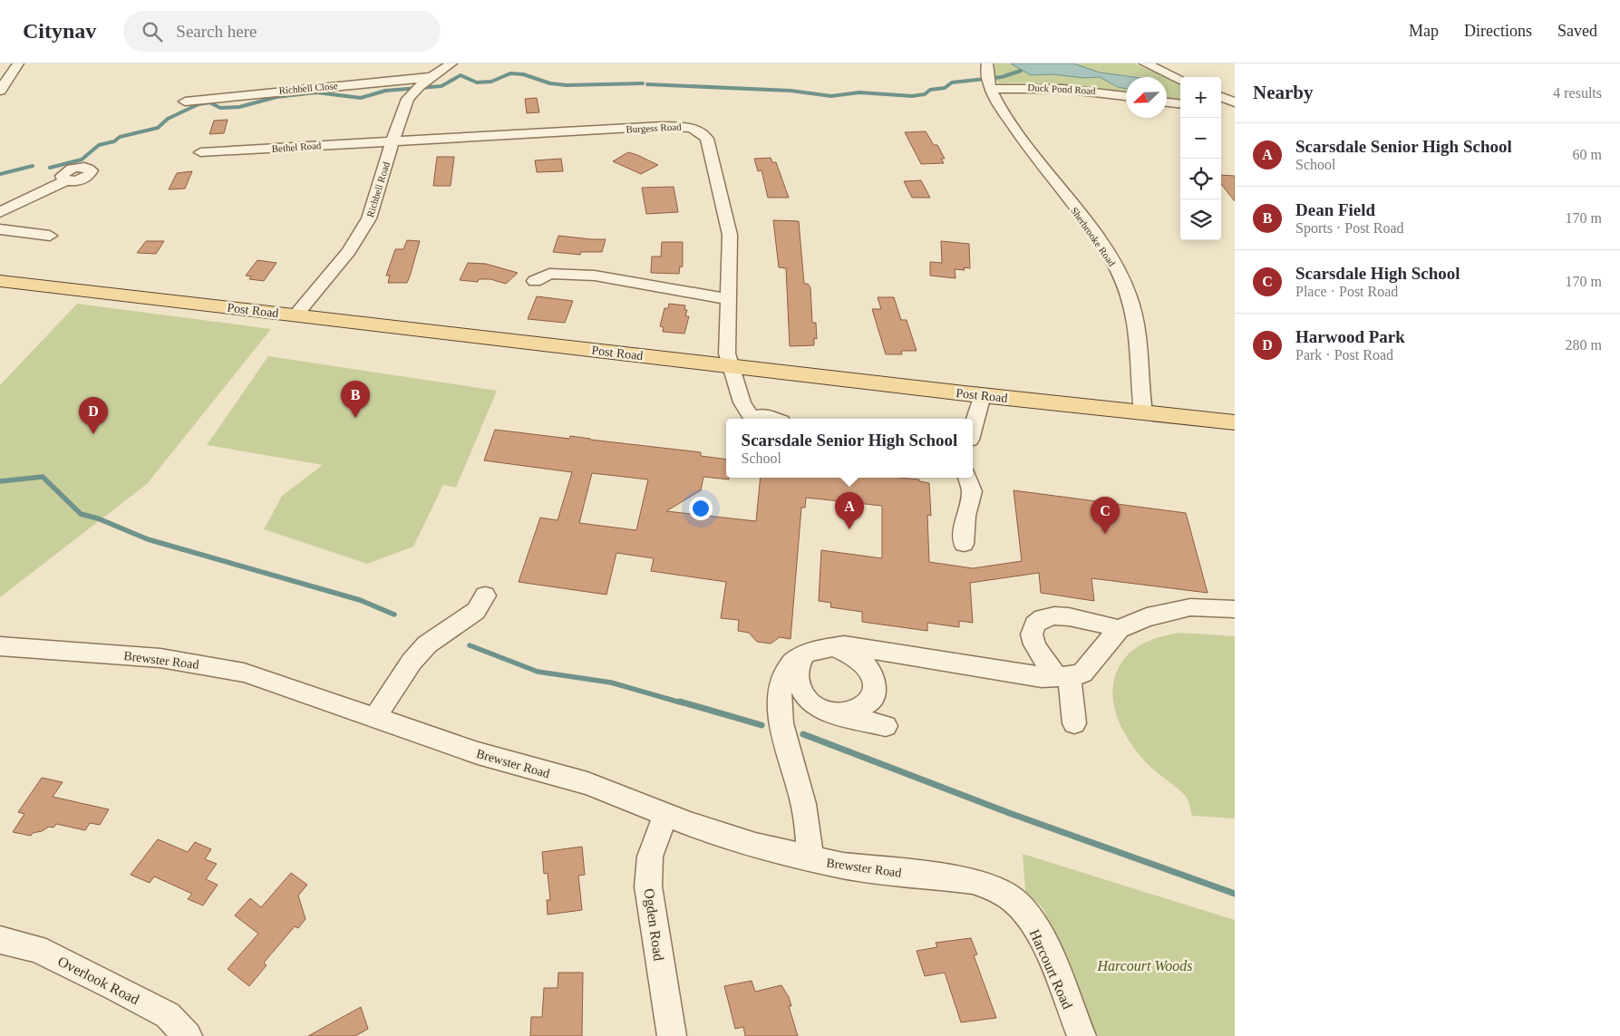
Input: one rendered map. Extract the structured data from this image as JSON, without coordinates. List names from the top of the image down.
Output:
{
  "streets": {
    "main road": ["Post Road"],
    "street": [
      "Richbell Close",
      "Duck Pond Road",
      "Burgess Road",
      "Bethel Road",
      "Richbell Road",
      "Sherbrooke Road",
      "Brewster Road",
      "Ogden Road",
      "Harcourt Road",
      "Overlook Road"
    ]
  },
  "crossings": [
    ["Richbell Close", "Richbell Road"],
    ["Duck Pond Road", "Sherbrooke Road"],
    ["Burgess Road", "Bethel Road"],
    ["Burgess Road", "Richbell Road"],
    ["Burgess Road", "Post Road"],
    ["Bethel Road", "Richbell Road"],
    ["Richbell Road", "Post Road"],
    ["Sherbrooke Road", "Post Road"],
    ["Brewster Road", "Ogden Road"],
    ["Brewster Road", "Harcourt Road"]
  ],
  "parks": ["Harcourt Woods"],
  "north": "bottom left",
  "page": {
    "header": "Citynav",
    "search": "Search here",
    "nav": ["Map", "Directions", "Saved"],
    "heading": ["Nearby", "4 results"],
    "map_buttons": ["+", "−"],
    "list": [
      {
        "mark": "A",
        "name": "Scarsdale Senior High School",
        "note": "School",
        "value": "60 m"
      },
      {
        "mark": "B",
        "name": "Dean Field",
        "note": "Sports · Post Road",
        "value": "170 m"
      },
      {
        "mark": "C",
        "name": "Scarsdale High School",
        "note": "Place · Post Road",
        "value": "170 m"
      },
      {
        "mark": "D",
        "name": "Harwood Park",
        "note": "Park · Post Road",
        "value": "280 m"
      }
    ],
    "pins": [
      "B",
      "D",
      "A",
      "C"
    ],
    "popup": ["Scarsdale Senior High School", "School"]
  }
}
